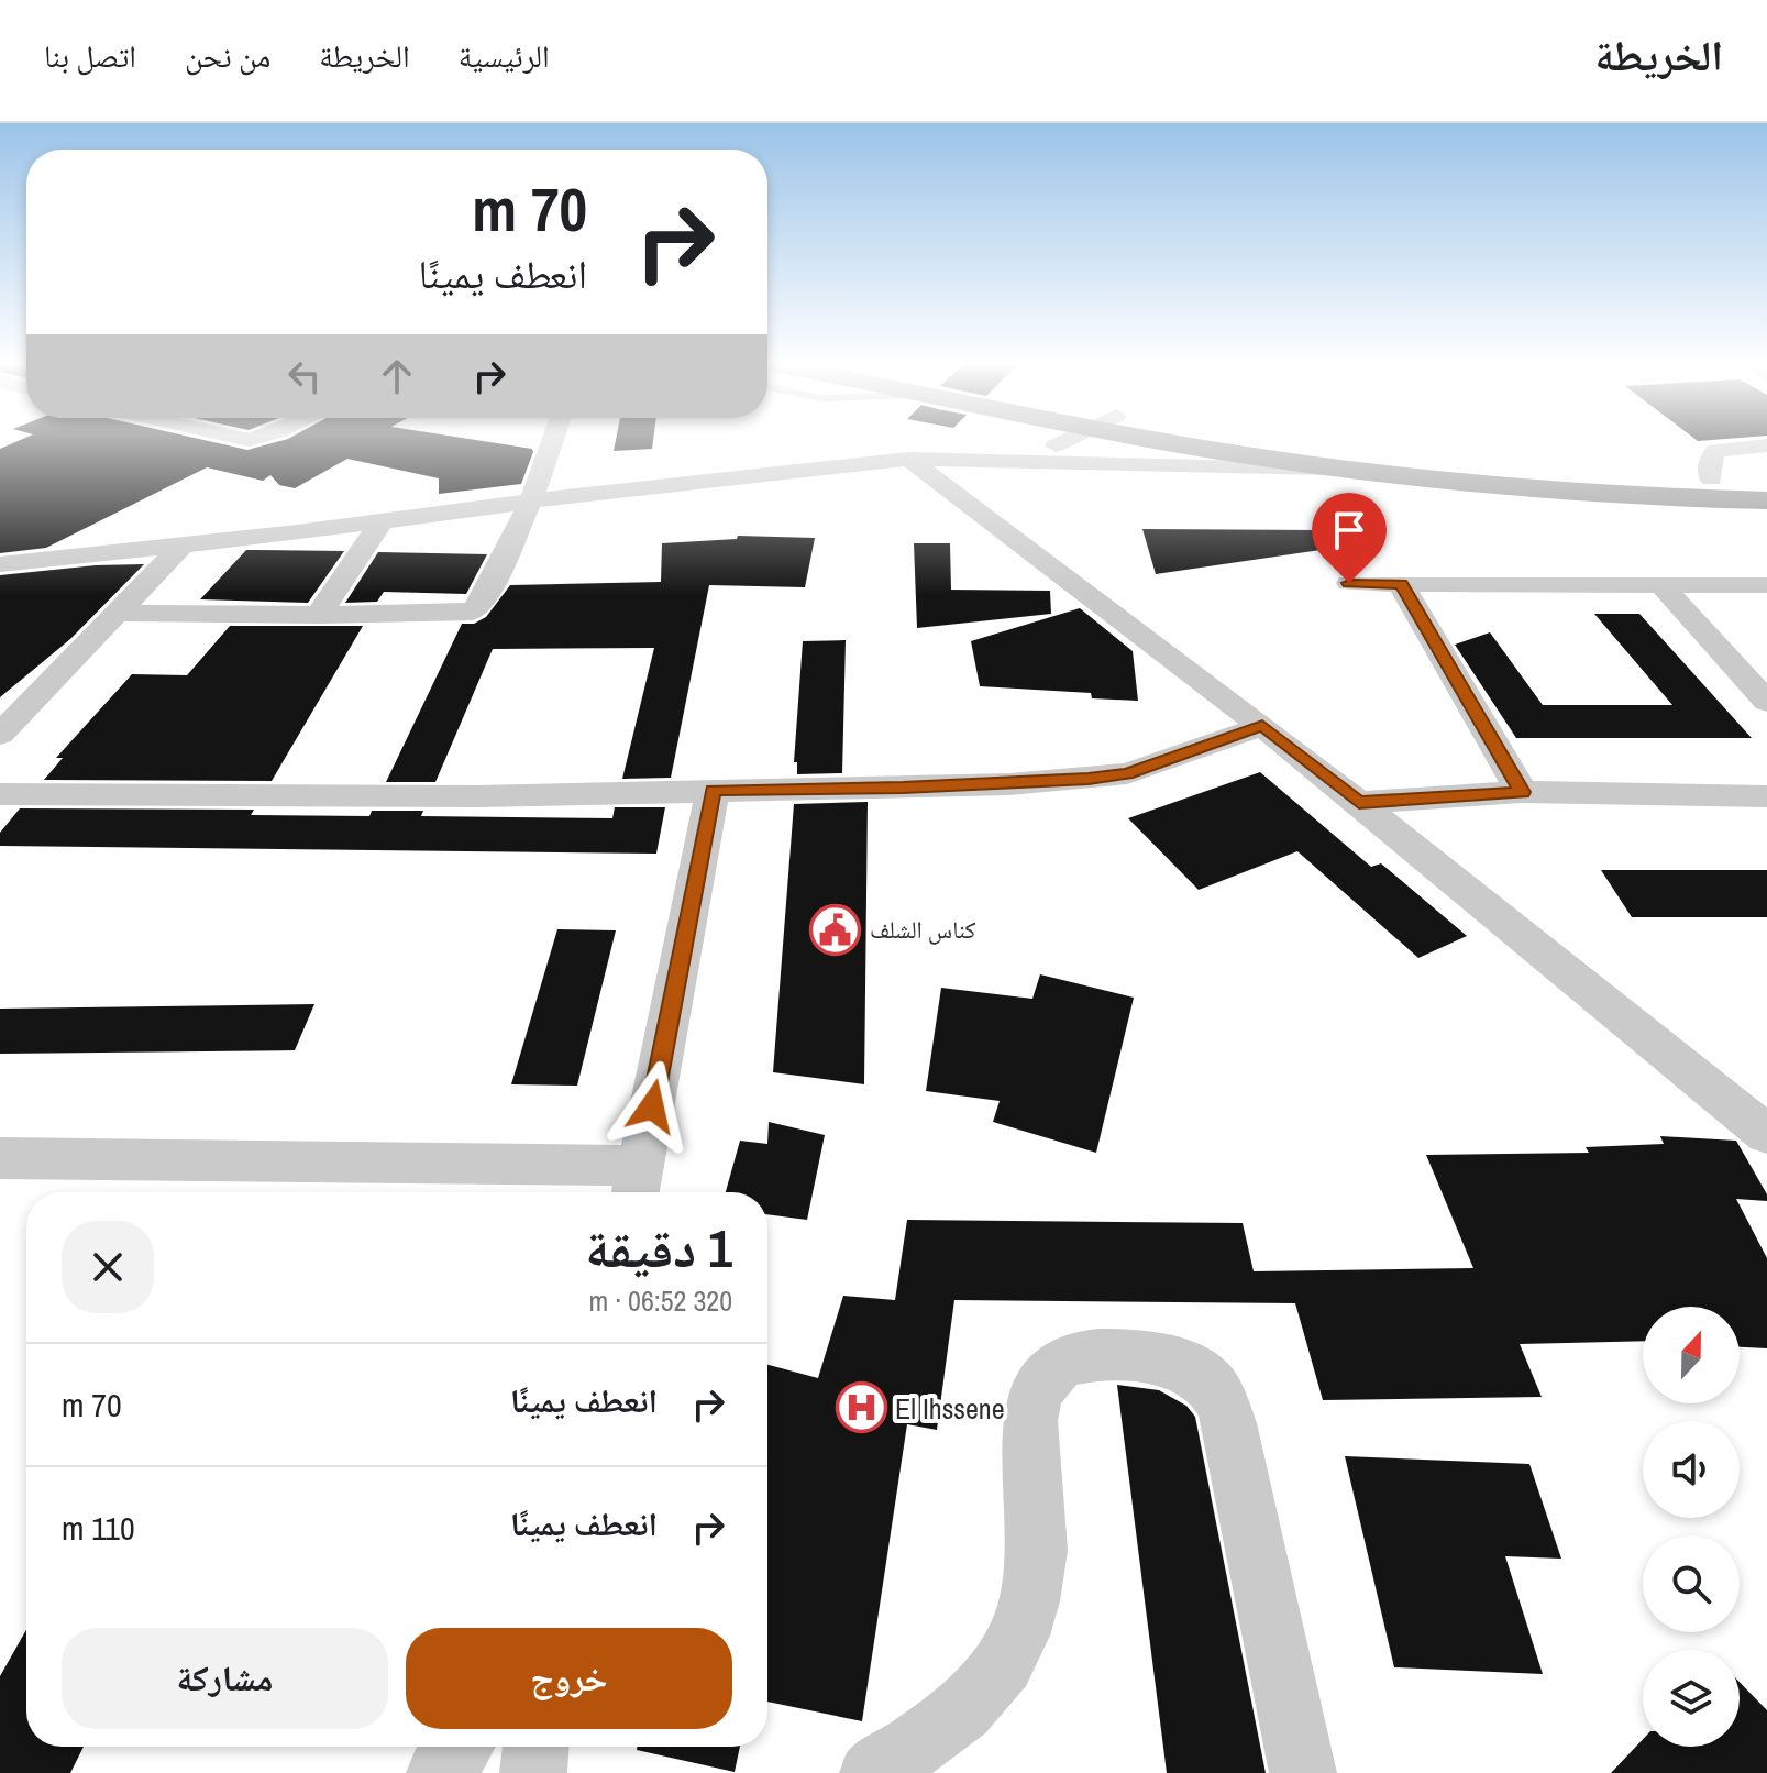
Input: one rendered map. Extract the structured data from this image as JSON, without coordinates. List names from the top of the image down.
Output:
{
  "places": {
    "public building": ["كناس الشلف"],
    "hospital": ["El Ihssene"]
  },
  "north": "top",
  "page": {
    "header": "الخريطة",
    "nav": [
      "الرئيسية",
      "الخريطة",
      "من نحن",
      "اتصل بنا"
    ],
    "turn": ["70 m", "انعطف يمينًا"],
    "heading": ["1 دقيقة", "320 m · 06:52"],
    "list": [
      {
        "name": "انعطف يمينًا",
        "value": "70 m"
      },
      {
        "name": "انعطف يمينًا",
        "value": "110 m"
      }
    ],
    "buttons": ["خروج", "مشاركة"]
  }
}
